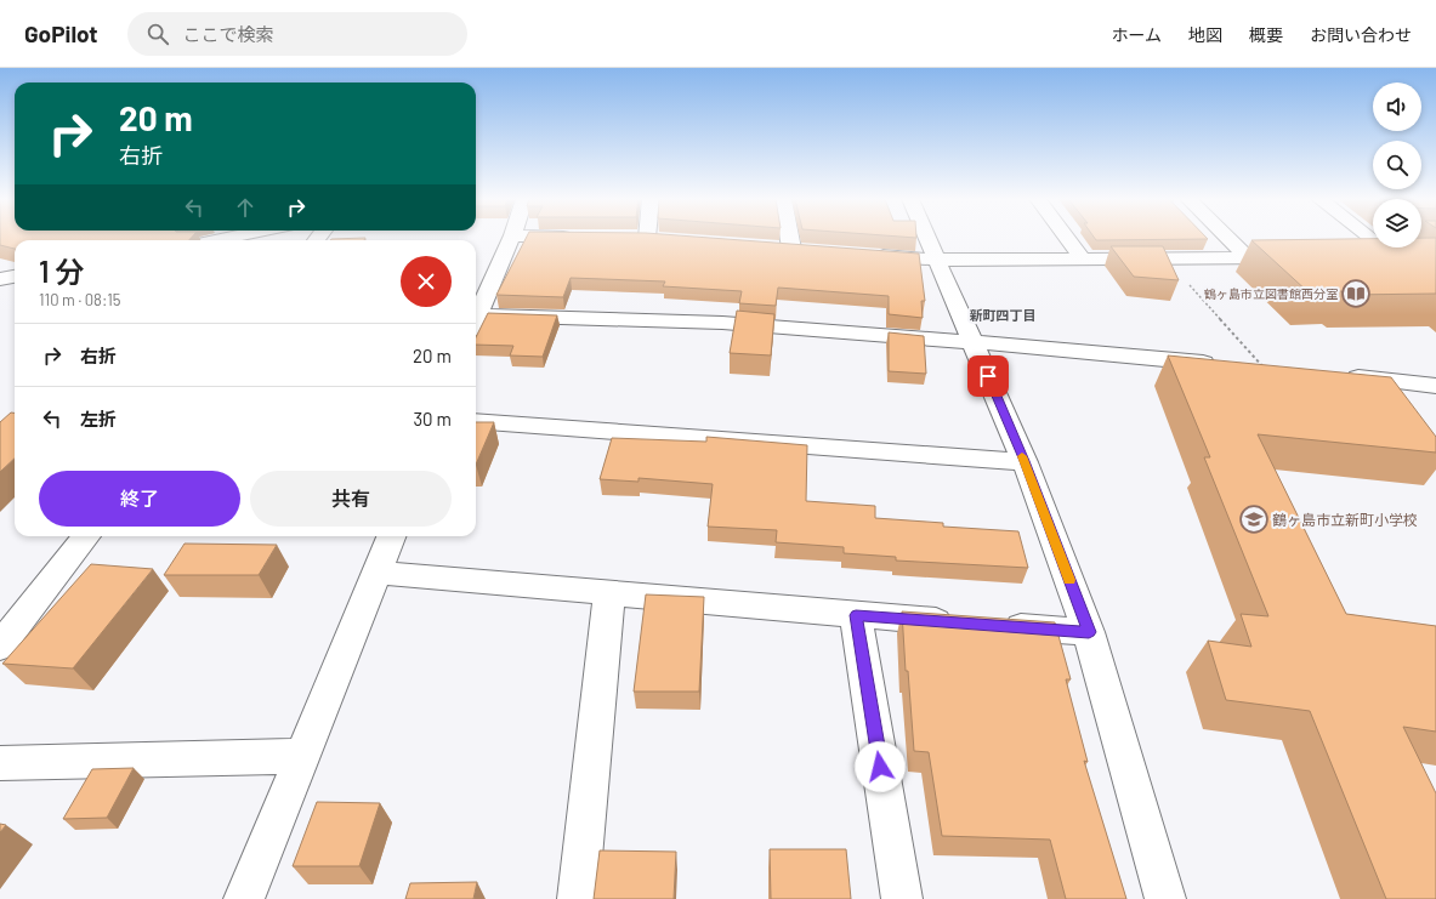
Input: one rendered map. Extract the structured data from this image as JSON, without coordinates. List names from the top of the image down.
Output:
{
  "districts": ["新町四丁目"],
  "places": {
    "library": ["鶴ヶ島市立図書館西分室"],
    "school or university": ["鶴ヶ島市立新町小学校"]
  },
  "page": {
    "header": "GoPilot",
    "search": "ここで検索",
    "nav": [
      "ホーム",
      "地図",
      "概要",
      "お問い合わせ"
    ],
    "turn": ["20 m", "右折"],
    "heading": ["1 分", "110 m · 08:15"],
    "list": [
      {
        "name": "右折",
        "value": "20 m"
      },
      {
        "name": "左折",
        "value": "30 m"
      }
    ],
    "buttons": ["終了", "共有"]
  }
}
